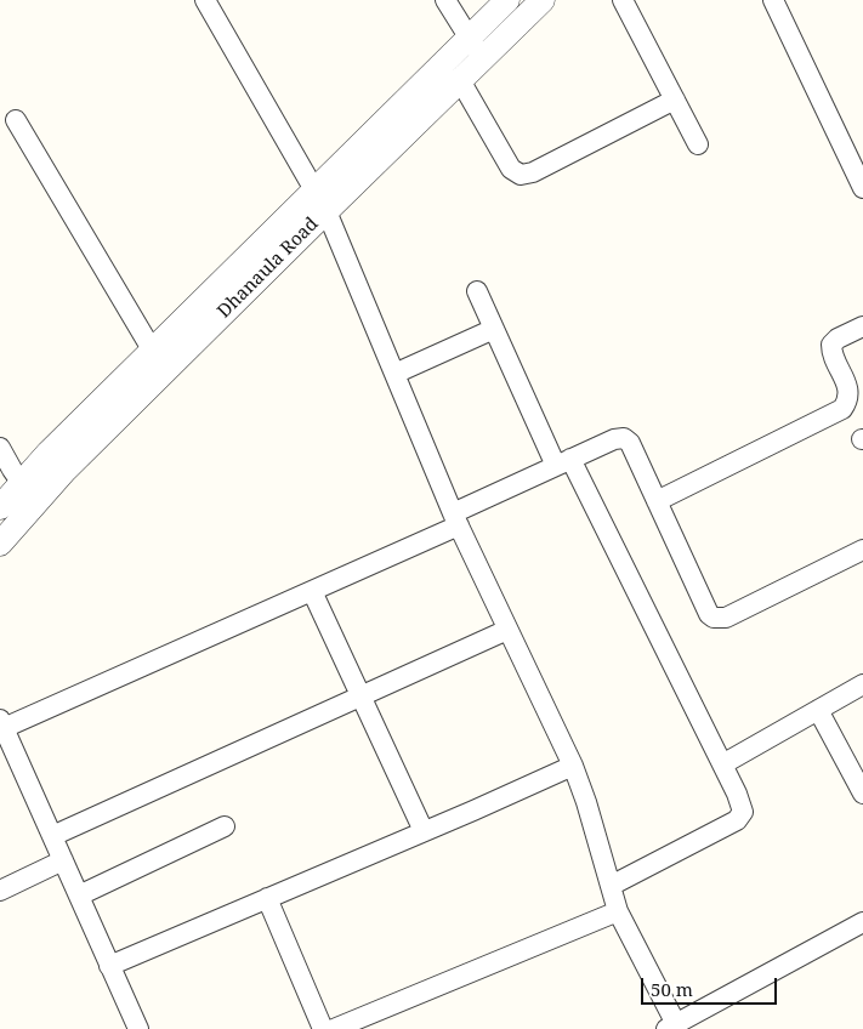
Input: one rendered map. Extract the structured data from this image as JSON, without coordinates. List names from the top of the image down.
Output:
{
  "streets": {
    "street": ["Dhanaula Road"]
  },
  "scale_bar": "50 m"
}
